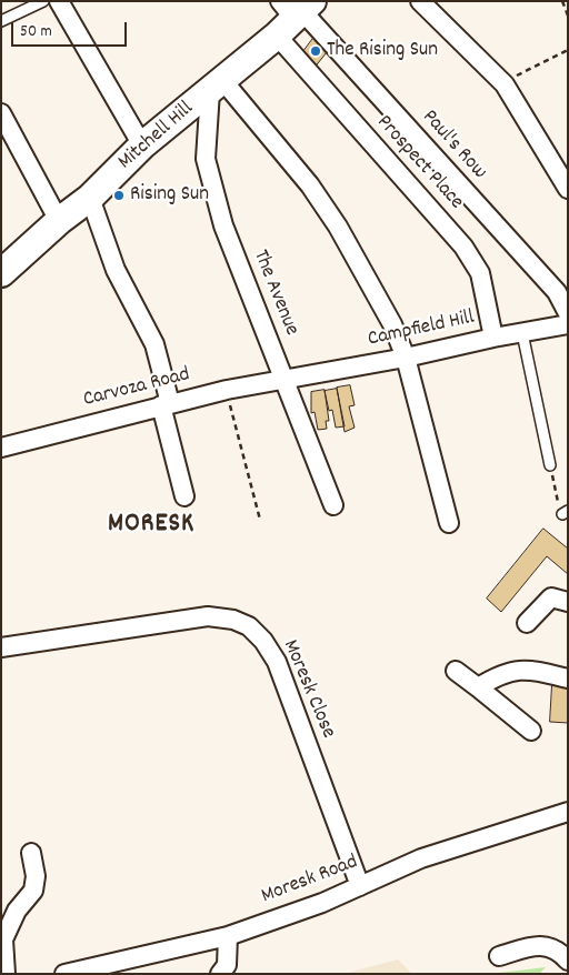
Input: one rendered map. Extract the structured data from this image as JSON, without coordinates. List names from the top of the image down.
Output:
{
  "streets": {
    "street": [
      "Mitchell Hill",
      "Paul's Row",
      "Prospect Place",
      "The Avenue",
      "Campfield Hill",
      "Carvoza Road",
      "Moresk Close",
      "Moresk Road"
    ]
  },
  "crossings": [
    ["Mitchell Hill", "Paul's Row"],
    ["Mitchell Hill", "Prospect Place"],
    ["Mitchell Hill", "The Avenue"],
    ["Paul's Row", "Prospect Place"],
    ["Prospect Place", "Campfield Hill"],
    ["The Avenue", "Campfield Hill"],
    ["The Avenue", "Carvoza Road"],
    ["Campfield Hill", "Carvoza Road"],
    ["Moresk Close", "Moresk Road"]
  ],
  "districts": ["MORESK"],
  "places": ["The Rising Sun", "Rising Sun"],
  "scale_bar": "50 m"
}
